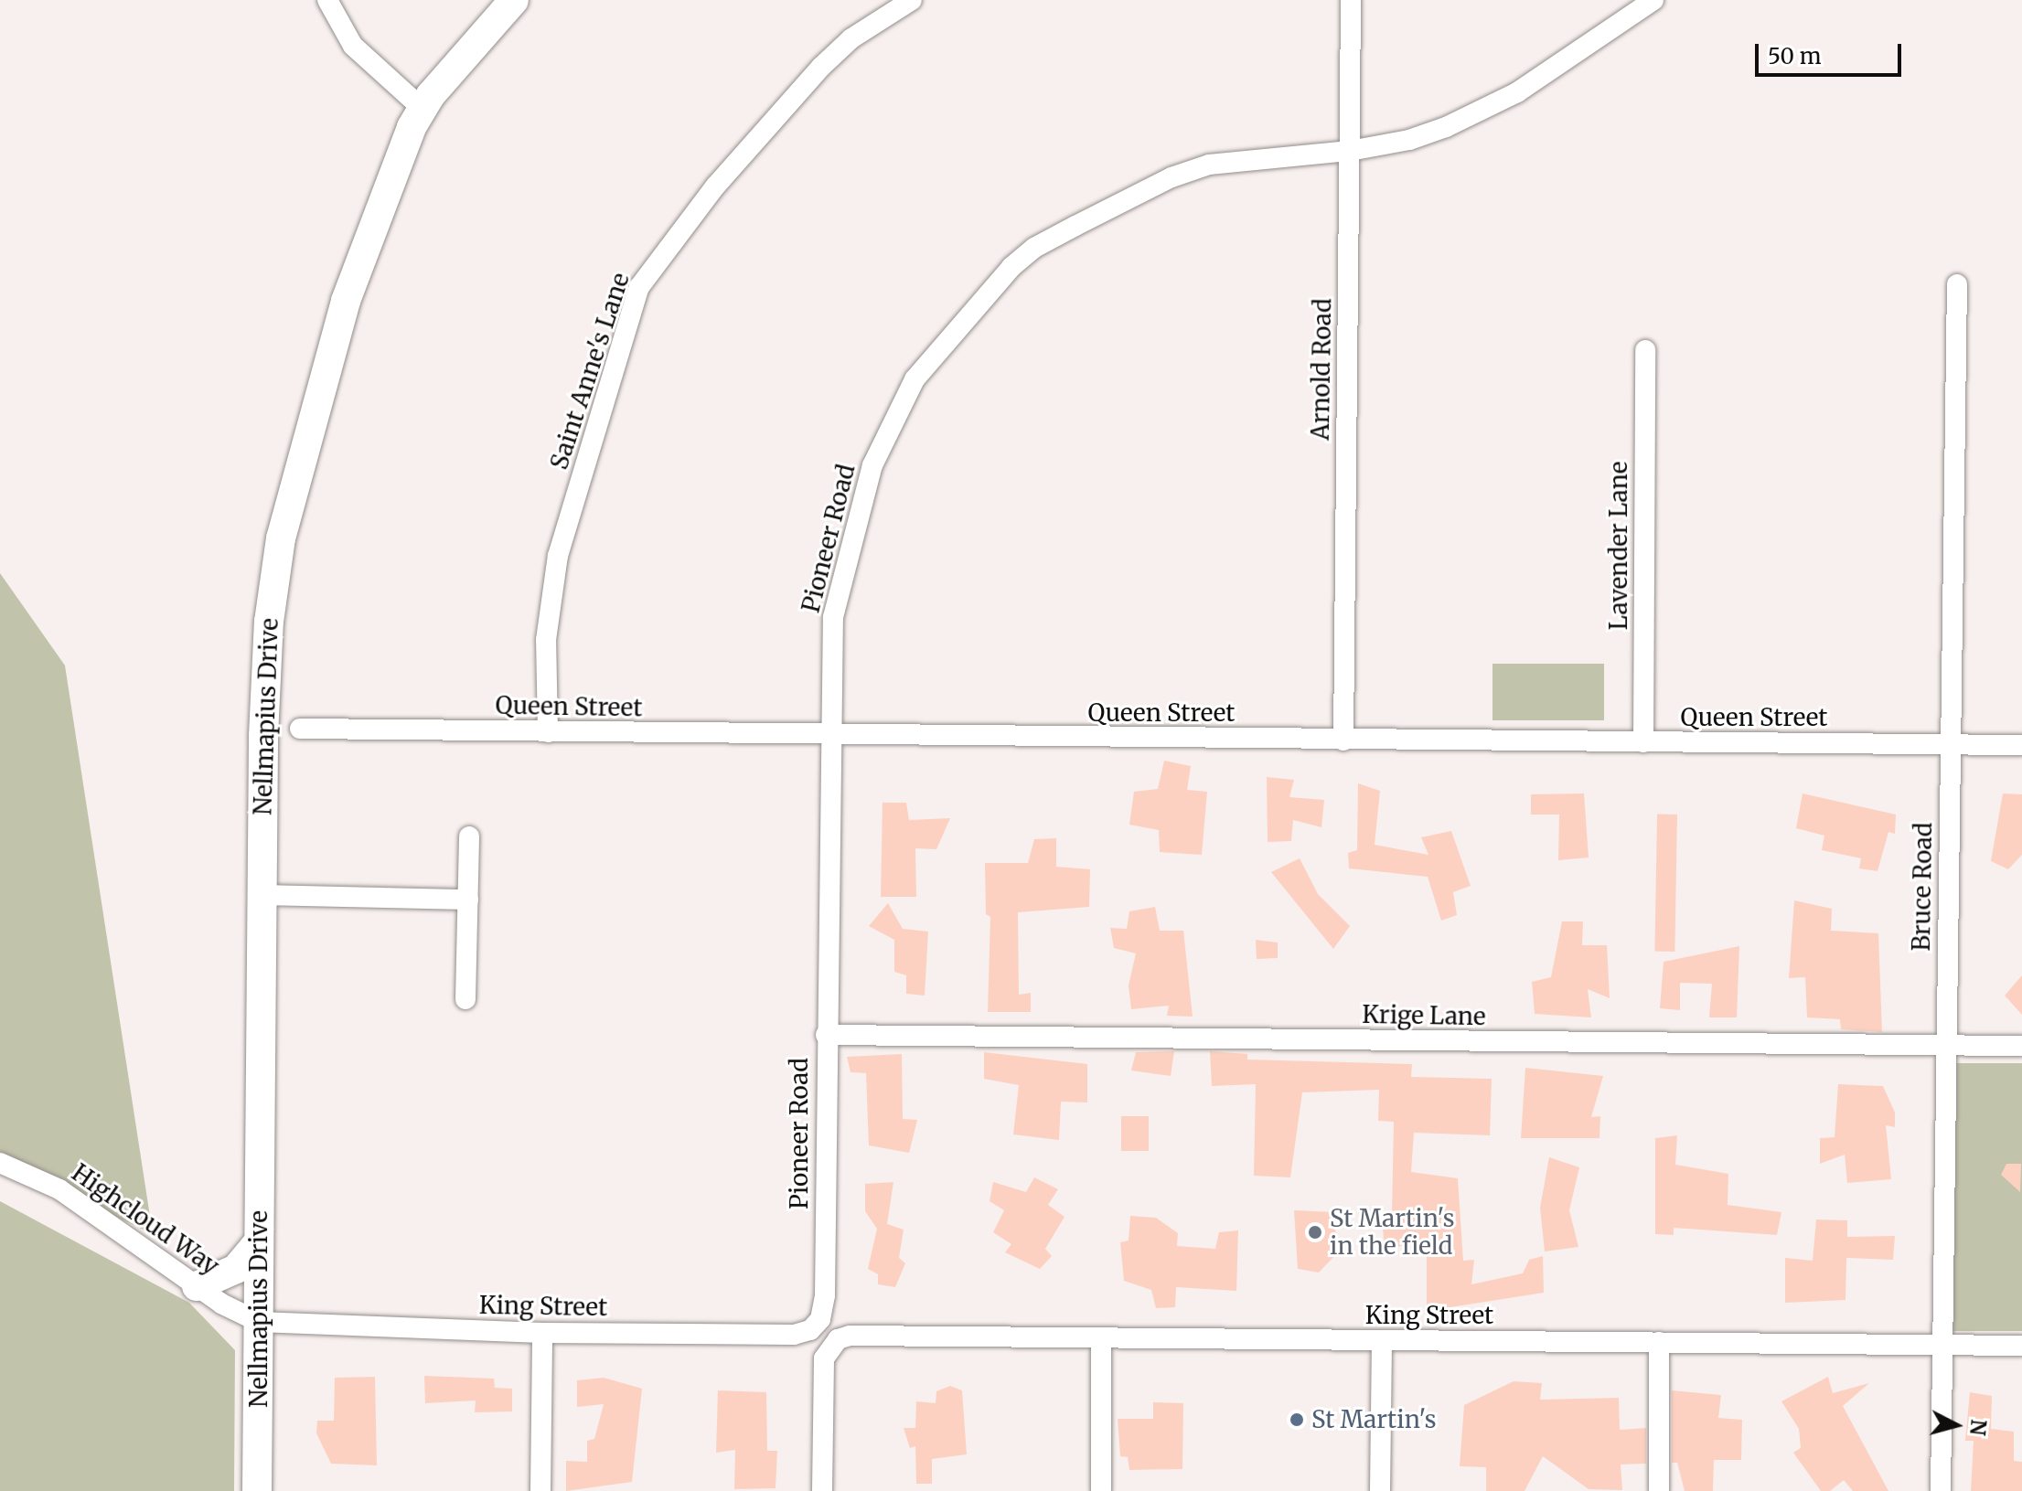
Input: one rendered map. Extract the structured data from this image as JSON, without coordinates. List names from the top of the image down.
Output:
{
  "streets": {
    "main road": ["Nellmapius Drive"],
    "street": [
      "Arnold Road",
      "Saint Anne's Lane",
      "Pioneer Road",
      "Lavender Lane",
      "Queen Street",
      "Bruce Road",
      "Krige Lane",
      "Highcloud Way",
      "King Street"
    ]
  },
  "crossings": [
    ["Arnold Road", "Pioneer Road"],
    ["Arnold Road", "Queen Street"],
    ["Saint Anne's Lane", "Queen Street"],
    ["Pioneer Road", "Queen Street"],
    ["Pioneer Road", "Krige Lane"],
    ["Pioneer Road", "King Street"],
    ["Lavender Lane", "Queen Street"],
    ["Queen Street", "Bruce Road"],
    ["Nellmapius Drive", "Highcloud Way"],
    ["Nellmapius Drive", "King Street"],
    ["Bruce Road", "Krige Lane"],
    ["Bruce Road", "King Street"],
    ["Highcloud Way", "King Street"]
  ],
  "places": ["St Martin's in the field", "St Martin's"],
  "scale_bar": "50 m",
  "north": "right"
}
